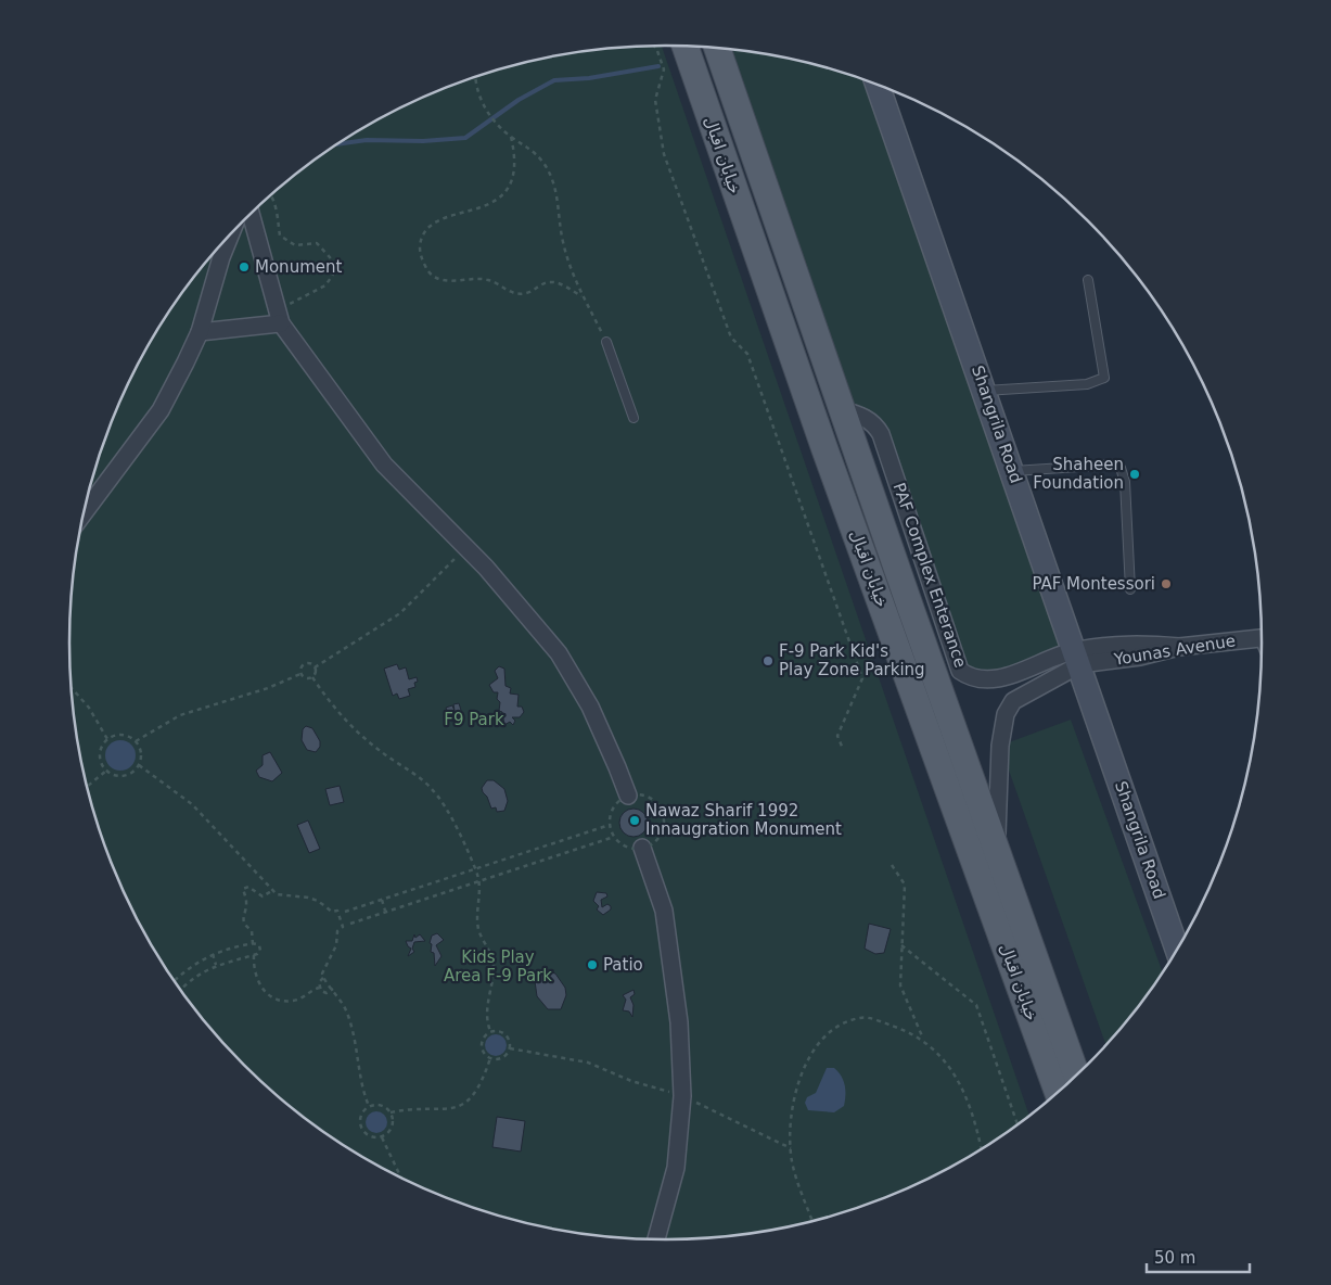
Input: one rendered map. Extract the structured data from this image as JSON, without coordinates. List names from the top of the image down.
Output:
{
  "streets": {
    "main road": ["خیابان اقبال"],
    "street": ["Shangrila Road", "PAF Complex Enterance", "Younas Avenue"]
  },
  "crossings": [
    ["خیابان اقبال", "PAF Complex Enterance"],
    ["Shangrila Road", "PAF Complex Enterance"],
    ["PAF Complex Enterance", "Younas Avenue"]
  ],
  "parks": ["F9 Park", "Kids Play Area F-9 Park"],
  "places": [
    "Monument",
    "Shaheen Foundation",
    "PAF Montessori",
    "F-9 Park Kid's Play Zone Parking",
    "Nawaz Sharif 1992 Innaugration Monument",
    "Patio"
  ],
  "scale_bar": "50 m"
}
